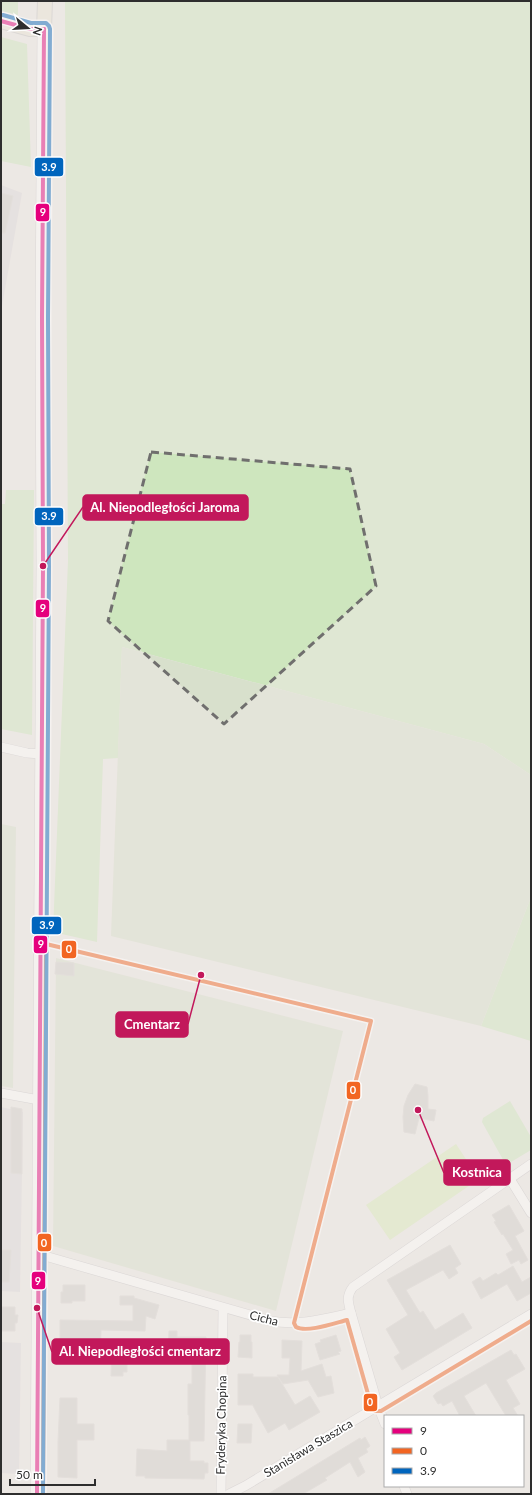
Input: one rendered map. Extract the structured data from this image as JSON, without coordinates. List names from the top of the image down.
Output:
{
  "streets": {
    "street": ["Cicha", "Fryderyka Chopina", "Stanisława Staszica"]
  },
  "crossings": [
    ["Cicha", "Fryderyka Chopina"]
  ],
  "places": [
    "Al. Niepodległości Jaroma",
    "Cmentarz",
    "Kostnica",
    "Al. Niepodległości cmentarz"
  ],
  "lines": ["transit line 3.9", "transit line 9", "transit line 0"],
  "legend": ["9", "0", "3.9"],
  "scale_bar": "50 m",
  "north": "right"
}
